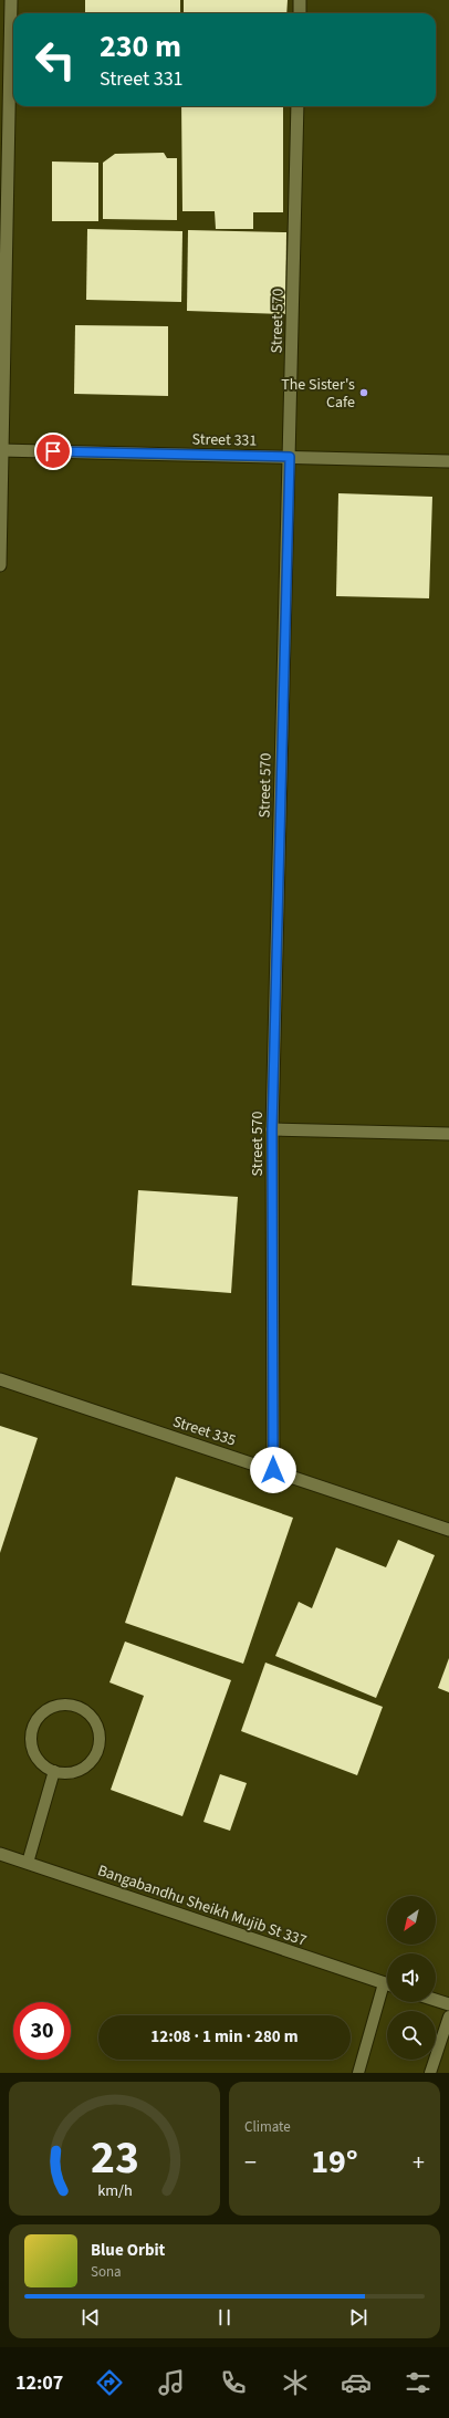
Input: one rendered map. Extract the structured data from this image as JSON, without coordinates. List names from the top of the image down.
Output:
{
  "streets": {
    "street": [
      "Street 570",
      "Street 331",
      "Street 335",
      "Bangabandhu Sheikh Mujib St 337"
    ]
  },
  "crossings": [
    ["Street 570", "Street 331"],
    ["Street 570", "Street 335"]
  ],
  "places": ["The Sister's Cafe"],
  "north": "bottom left",
  "page": {
    "turn": ["230 m", "Street 331"],
    "limit": "30",
    "trip": "12:08 · 1 min · 280 m",
    "tile": "Climate",
    "heat": ["−", "19°", "+"],
    "song": ["Blue Orbit", "Sona"],
    "tabs": "12:07",
    "gauge": ["23", "km/h"]
  }
}
